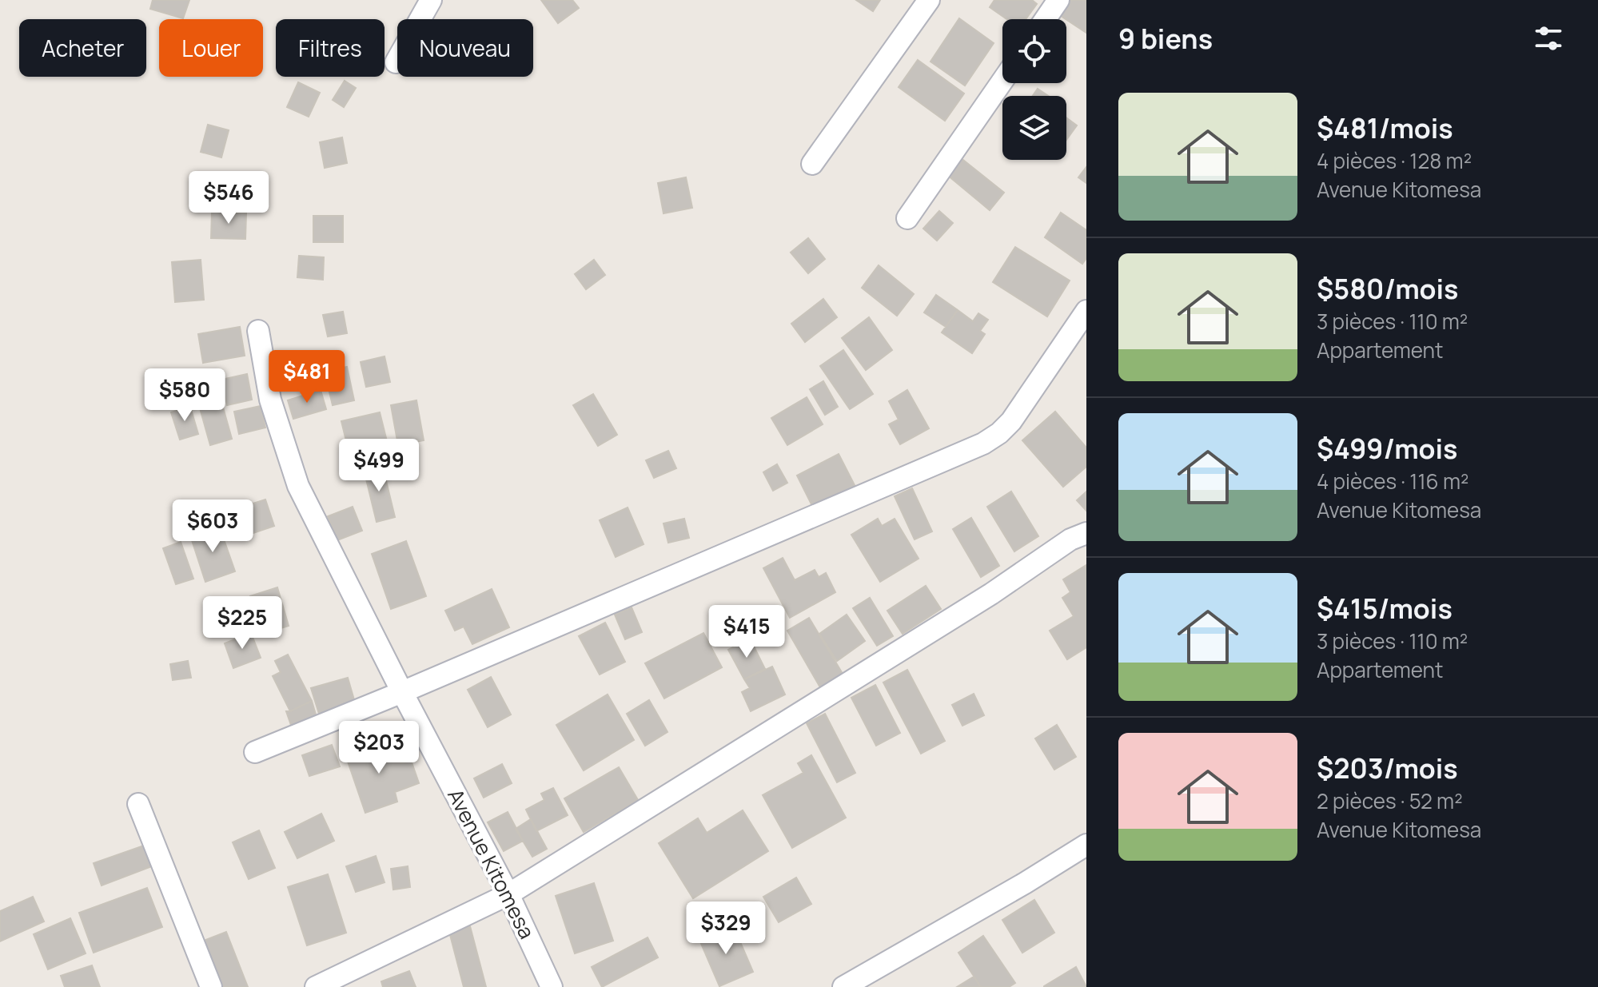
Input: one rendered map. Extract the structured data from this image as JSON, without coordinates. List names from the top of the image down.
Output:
{
  "streets": {
    "street": ["Avenue Kitomesa"]
  },
  "page": {
    "heading": "9 biens",
    "chip": [
      "Acheter",
      "Louer",
      "Filtres",
      "Nouveau"
    ],
    "list": [
      {
        "name": "$481/mois",
        "note": "4 pièces · 128 m² · Avenue Kitomesa"
      },
      {
        "name": "$580/mois",
        "note": "3 pièces · 110 m² · Appartement"
      },
      {
        "name": "$499/mois",
        "note": "4 pièces · 116 m² · Avenue Kitomesa"
      },
      {
        "name": "$415/mois",
        "note": "3 pièces · 110 m² · Appartement"
      },
      {
        "name": "$203/mois",
        "note": "2 pièces · 52 m² · Avenue Kitomesa"
      }
    ],
    "price": [
      "$546",
      "$481",
      "$580",
      "$499",
      "$603",
      "$225",
      "$415",
      "$203",
      "$329"
    ]
  }
}
